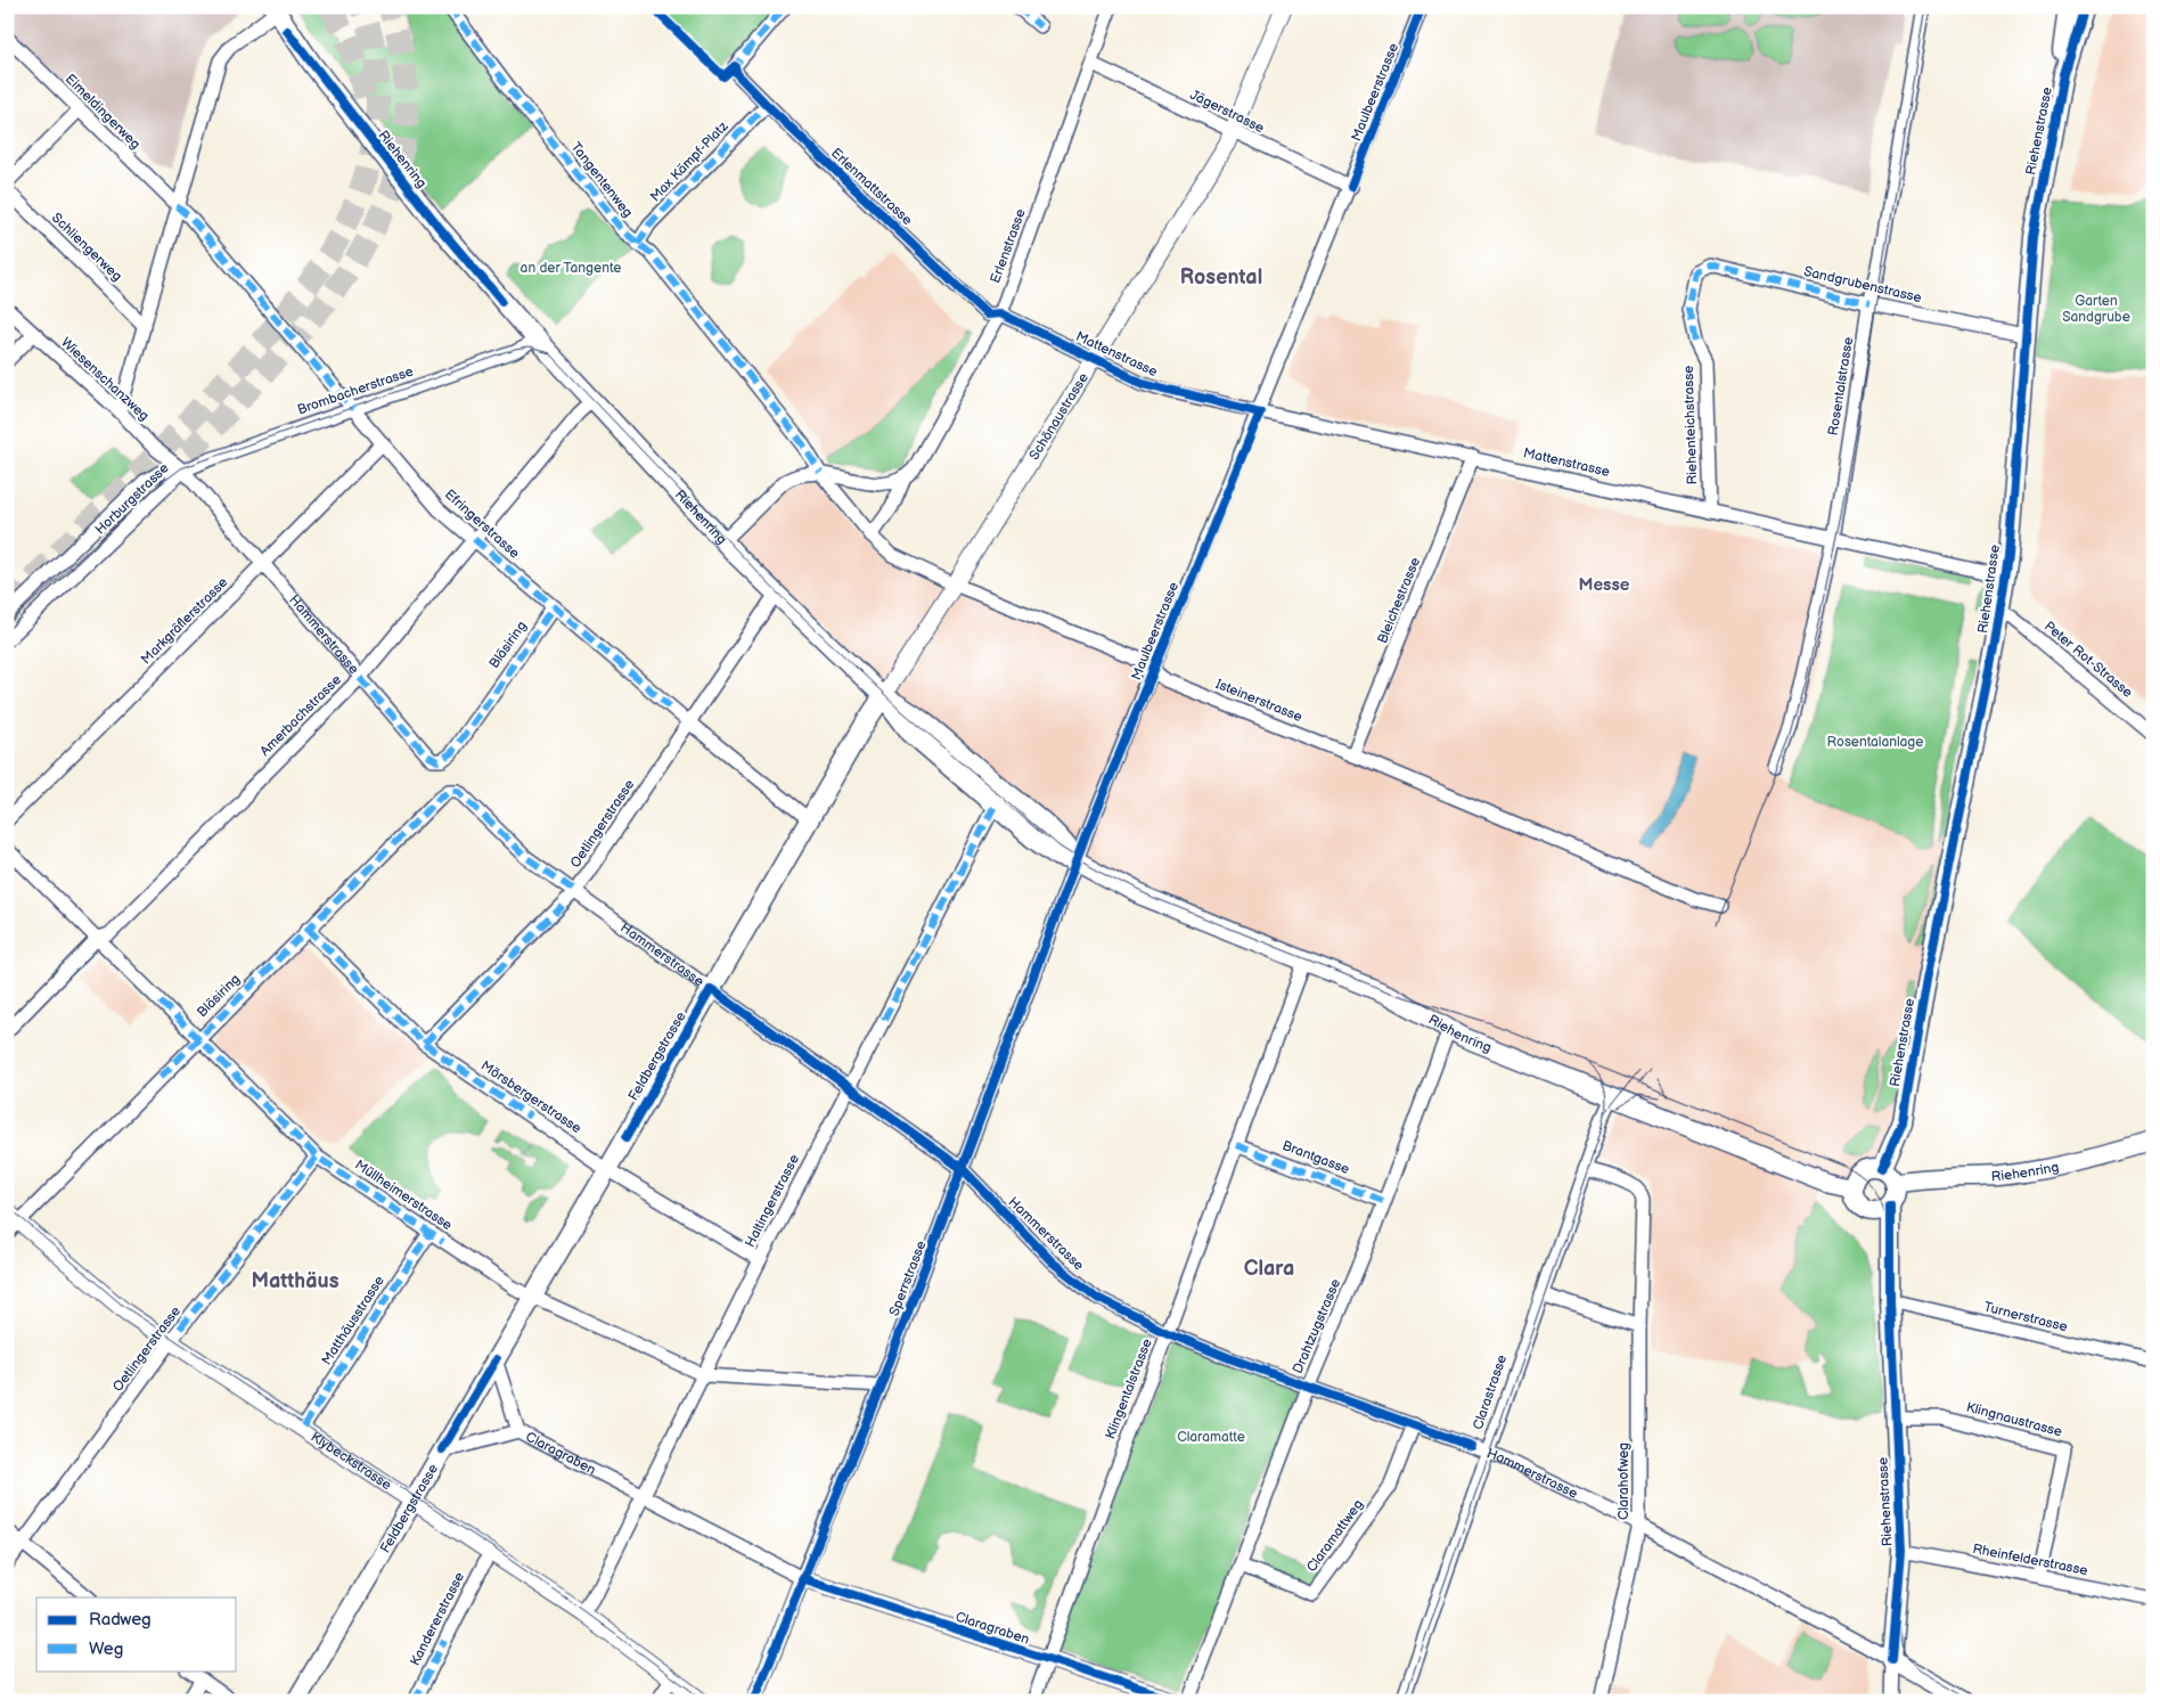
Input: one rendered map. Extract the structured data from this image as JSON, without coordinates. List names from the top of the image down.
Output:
{
  "streets": {
    "main road": [
      "Riehenstrasse",
      "Riehenring",
      "Hammerstrasse",
      "Feldbergstrasse"
    ],
    "street": [
      "Maulbeerstrasse",
      "Eimeldingerweg",
      "Jägerstrasse",
      "Max Kämpf-Platz",
      "Tangentenweg",
      "Erlenmattstrasse",
      "Erlenstrasse",
      "Schliengerweg",
      "Sandgrubenstrasse",
      "Mattenstrasse",
      "Wiesenschanzweg",
      "Rosentalstrasse",
      "Brombacherstrasse",
      "Schönaustrasse",
      "Riehenteichstrasse",
      "Horburgstrasse",
      "Efringerstrasse",
      "Bleichestrasse",
      "Markgräflerstrasse",
      "Bläsiring",
      "Peter Rot-Strasse",
      "Isteinerstrasse",
      "Amerbachstrasse",
      "Oetlingerstrasse",
      "Mörsbergerstrasse",
      "Brantgasse",
      "Müllheimerstrasse",
      "Haltingerstrasse",
      "Sperrstrasse",
      "Turnerstrasse",
      "Matthäusstrasse",
      "Drahtzugstrasse",
      "Klingentalstrasse",
      "Clarastrasse",
      "Klingnaustrasse",
      "Claragraben",
      "Klybeckstrasse",
      "Clarahofweg",
      "Claramattweg",
      "Rheinfelderstrasse",
      "Kandererstrasse"
    ]
  },
  "crossings": [
    ["Maulbeerstrasse", "Jägerstrasse"],
    ["Maulbeerstrasse", "Riehenring"],
    ["Maulbeerstrasse", "Mattenstrasse"],
    ["Maulbeerstrasse", "Isteinerstrasse"],
    ["Maulbeerstrasse", "Sperrstrasse"],
    ["Eimeldingerweg", "Efringerstrasse"],
    ["Jägerstrasse", "Erlenstrasse"],
    ["Jägerstrasse", "Schönaustrasse"],
    ["Riehenstrasse", "Riehenring"],
    ["Riehenstrasse", "Sandgrubenstrasse"],
    ["Riehenstrasse", "Mattenstrasse"],
    ["Riehenstrasse", "Hammerstrasse"],
    ["Riehenstrasse", "Peter Rot-Strasse"],
    ["Riehenstrasse", "Turnerstrasse"],
    ["Riehenstrasse", "Klingnaustrasse"],
    ["Riehenstrasse", "Rheinfelderstrasse"],
    ["Riehenring", "Brombacherstrasse"],
    ["Riehenring", "Schönaustrasse"],
    ["Riehenring", "Amerbachstrasse"],
    ["Riehenring", "Oetlingerstrasse"],
    ["Riehenring", "Feldbergstrasse"],
    ["Riehenring", "Haltingerstrasse"],
    ["Riehenring", "Sperrstrasse"],
    ["Riehenring", "Drahtzugstrasse"],
    ["Riehenring", "Klingentalstrasse"],
    ["Riehenring", "Clarastrasse"],
    ["Max Kämpf-Platz", "Tangentenweg"],
    ["Max Kämpf-Platz", "Erlenmattstrasse"],
    ["Tangentenweg", "Isteinerstrasse"],
    ["Erlenmattstrasse", "Erlenstrasse"],
    ["Erlenmattstrasse", "Mattenstrasse"],
    ["Erlenstrasse", "Mattenstrasse"],
    ["Erlenstrasse", "Isteinerstrasse"],
    ["Sandgrubenstrasse", "Rosentalstrasse"],
    ["Sandgrubenstrasse", "Riehenteichstrasse"],
    ["Mattenstrasse", "Rosentalstrasse"],
    ["Mattenstrasse", "Schönaustrasse"],
    ["Mattenstrasse", "Riehenteichstrasse"],
    ["Mattenstrasse", "Bleichestrasse"],
    ["Wiesenschanzweg", "Brombacherstrasse"],
    ["Wiesenschanzweg", "Horburgstrasse"],
    ["Wiesenschanzweg", "Hammerstrasse"],
    ["Brombacherstrasse", "Horburgstrasse"],
    ["Brombacherstrasse", "Efringerstrasse"],
    ["Brombacherstrasse", "Hammerstrasse"],
    ["Schönaustrasse", "Isteinerstrasse"],
    ["Schönaustrasse", "Feldbergstrasse"],
    ["Horburgstrasse", "Hammerstrasse"],
    ["Efringerstrasse", "Markgräflerstrasse"],
    ["Efringerstrasse", "Bläsiring"],
    ["Efringerstrasse", "Amerbachstrasse"],
    ["Efringerstrasse", "Oetlingerstrasse"],
    ["Efringerstrasse", "Feldbergstrasse"],
    ["Bleichestrasse", "Isteinerstrasse"],
    ["Markgräflerstrasse", "Hammerstrasse"],
    ["Hammerstrasse", "Bläsiring"],
    ["Hammerstrasse", "Amerbachstrasse"],
    ["Hammerstrasse", "Oetlingerstrasse"],
    ["Hammerstrasse", "Feldbergstrasse"],
    ["Hammerstrasse", "Haltingerstrasse"],
    ["Hammerstrasse", "Sperrstrasse"],
    ["Hammerstrasse", "Drahtzugstrasse"],
    ["Hammerstrasse", "Klingentalstrasse"],
    ["Hammerstrasse", "Clarastrasse"],
    ["Hammerstrasse", "Clarahofweg"],
    ["Hammerstrasse", "Claramattweg"],
    ["Bläsiring", "Mörsbergerstrasse"],
    ["Bläsiring", "Müllheimerstrasse"],
    ["Bläsiring", "Klybeckstrasse"],
    ["Amerbachstrasse", "Müllheimerstrasse"],
    ["Oetlingerstrasse", "Mörsbergerstrasse"],
    ["Oetlingerstrasse", "Müllheimerstrasse"],
    ["Oetlingerstrasse", "Klybeckstrasse"],
    ["Feldbergstrasse", "Mörsbergerstrasse"],
    ["Feldbergstrasse", "Müllheimerstrasse"],
    ["Feldbergstrasse", "Claragraben"],
    ["Feldbergstrasse", "Klybeckstrasse"],
    ["Mörsbergerstrasse", "Haltingerstrasse"],
    ["Brantgasse", "Drahtzugstrasse"],
    ["Brantgasse", "Klingentalstrasse"],
    ["Müllheimerstrasse", "Haltingerstrasse"],
    ["Müllheimerstrasse", "Sperrstrasse"],
    ["Müllheimerstrasse", "Matthäusstrasse"],
    ["Haltingerstrasse", "Claragraben"],
    ["Haltingerstrasse", "Klybeckstrasse"],
    ["Sperrstrasse", "Claragraben"],
    ["Matthäusstrasse", "Klybeckstrasse"],
    ["Drahtzugstrasse", "Claramattweg"],
    ["Klingentalstrasse", "Claragraben"],
    ["Clarastrasse", "Clarahofweg"],
    ["Klingnaustrasse", "Rheinfelderstrasse"],
    ["Klybeckstrasse", "Kandererstrasse"]
  ],
  "districts": [
    "Rosental",
    "Messe",
    "Clara",
    "Matthäus"
  ],
  "parks": [
    "an der Tangente",
    "Garten Sandgrube",
    "Rosentalanlage",
    "Claramatte"
  ],
  "legend": ["Radweg", "Weg"]
}
